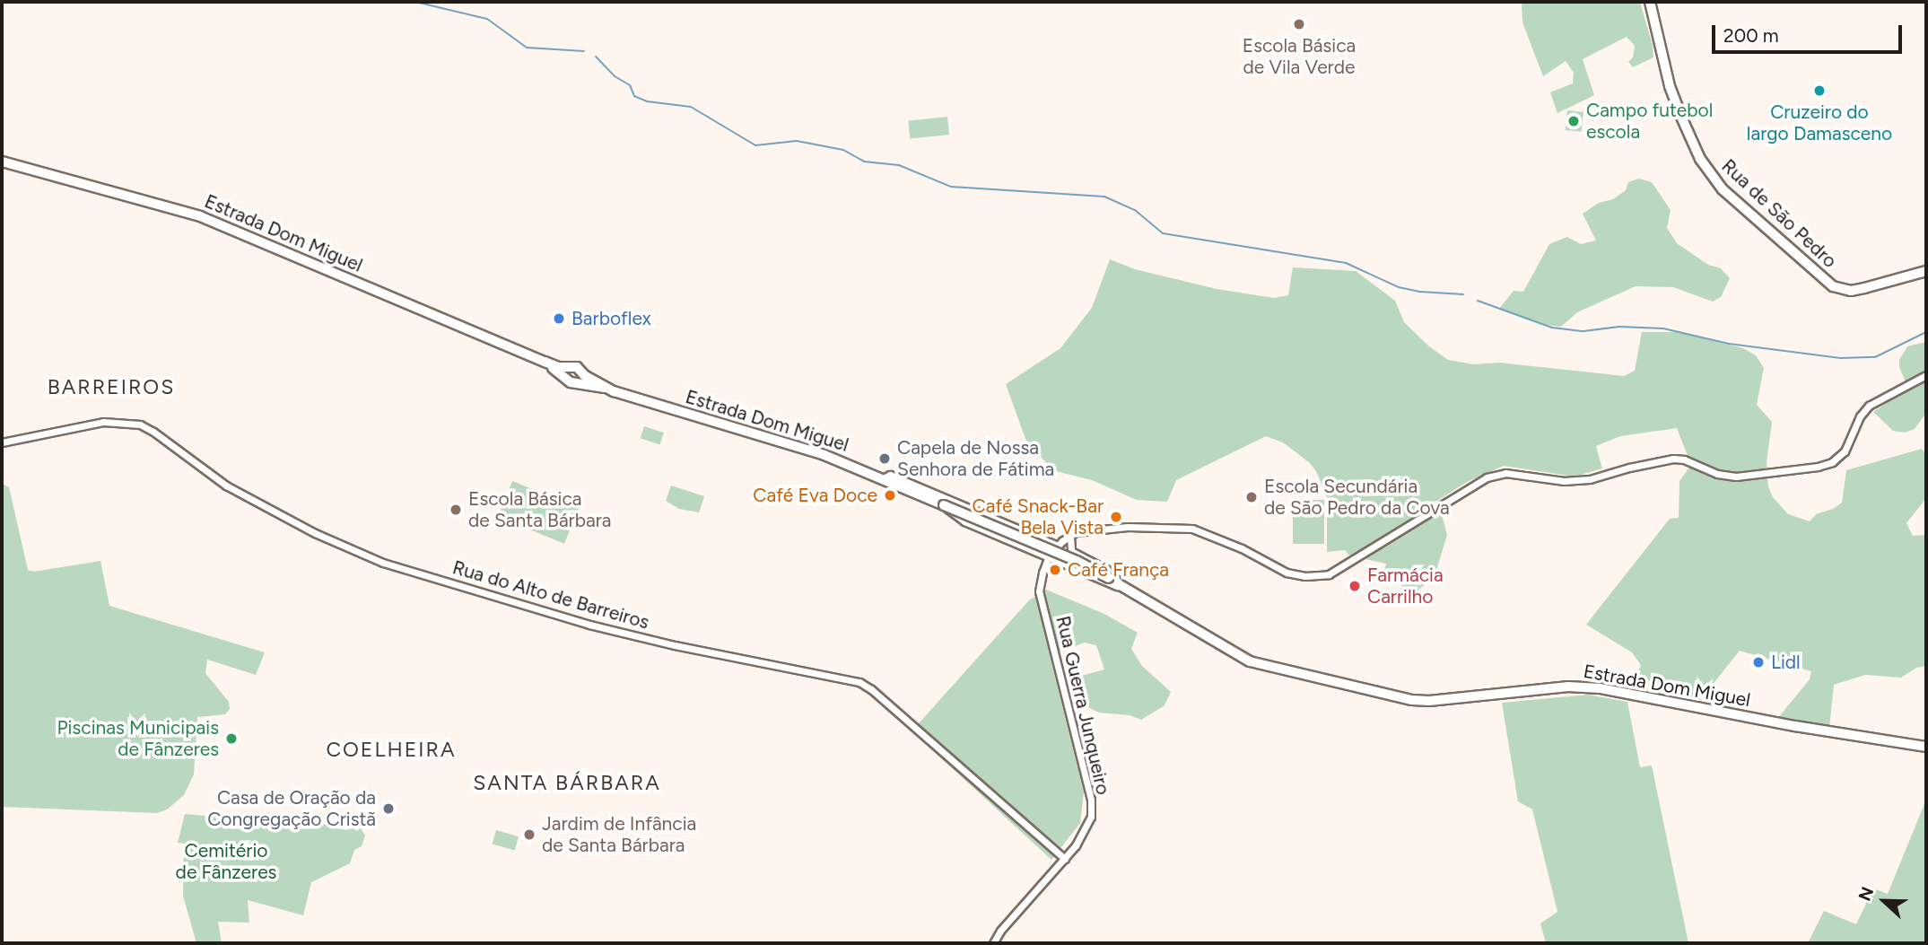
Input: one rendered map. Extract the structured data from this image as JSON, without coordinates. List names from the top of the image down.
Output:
{
  "streets": {
    "main road": ["Rua de São Pedro", "Estrada Dom Miguel"],
    "street": ["Rua do Alto de Barreiros", "Rua Guerra Junqueiro"]
  },
  "crossings": [
    ["Estrada Dom Miguel", "Rua Guerra Junqueiro"],
    ["Rua do Alto de Barreiros", "Rua Guerra Junqueiro"]
  ],
  "districts": ["BARREIROS", "COELHEIRA", "SANTA BÁRBARA"],
  "parks": ["Cemitério de Fânzeres"],
  "places": [
    "Escola Básica de Vila Verde",
    "Cruzeiro do largo Damasceno",
    "Campo futebol escola",
    "Barboflex",
    "Capela de Nossa Senhora de Fátima",
    "Café Eva Doce",
    "Escola Secundária de São Pedro da Cova",
    "Escola Básica de Santa Bárbara",
    "Café Snack-Bar Bela Vista",
    "Café França",
    "Farmácia Carrilho",
    "Lidl",
    "Piscinas Municipais de Fânzeres",
    "Casa de Oração da Congregação Cristã",
    "Jardim de Infância de Santa Bárbara"
  ],
  "scale_bar": "200 m",
  "north": "left"
}
